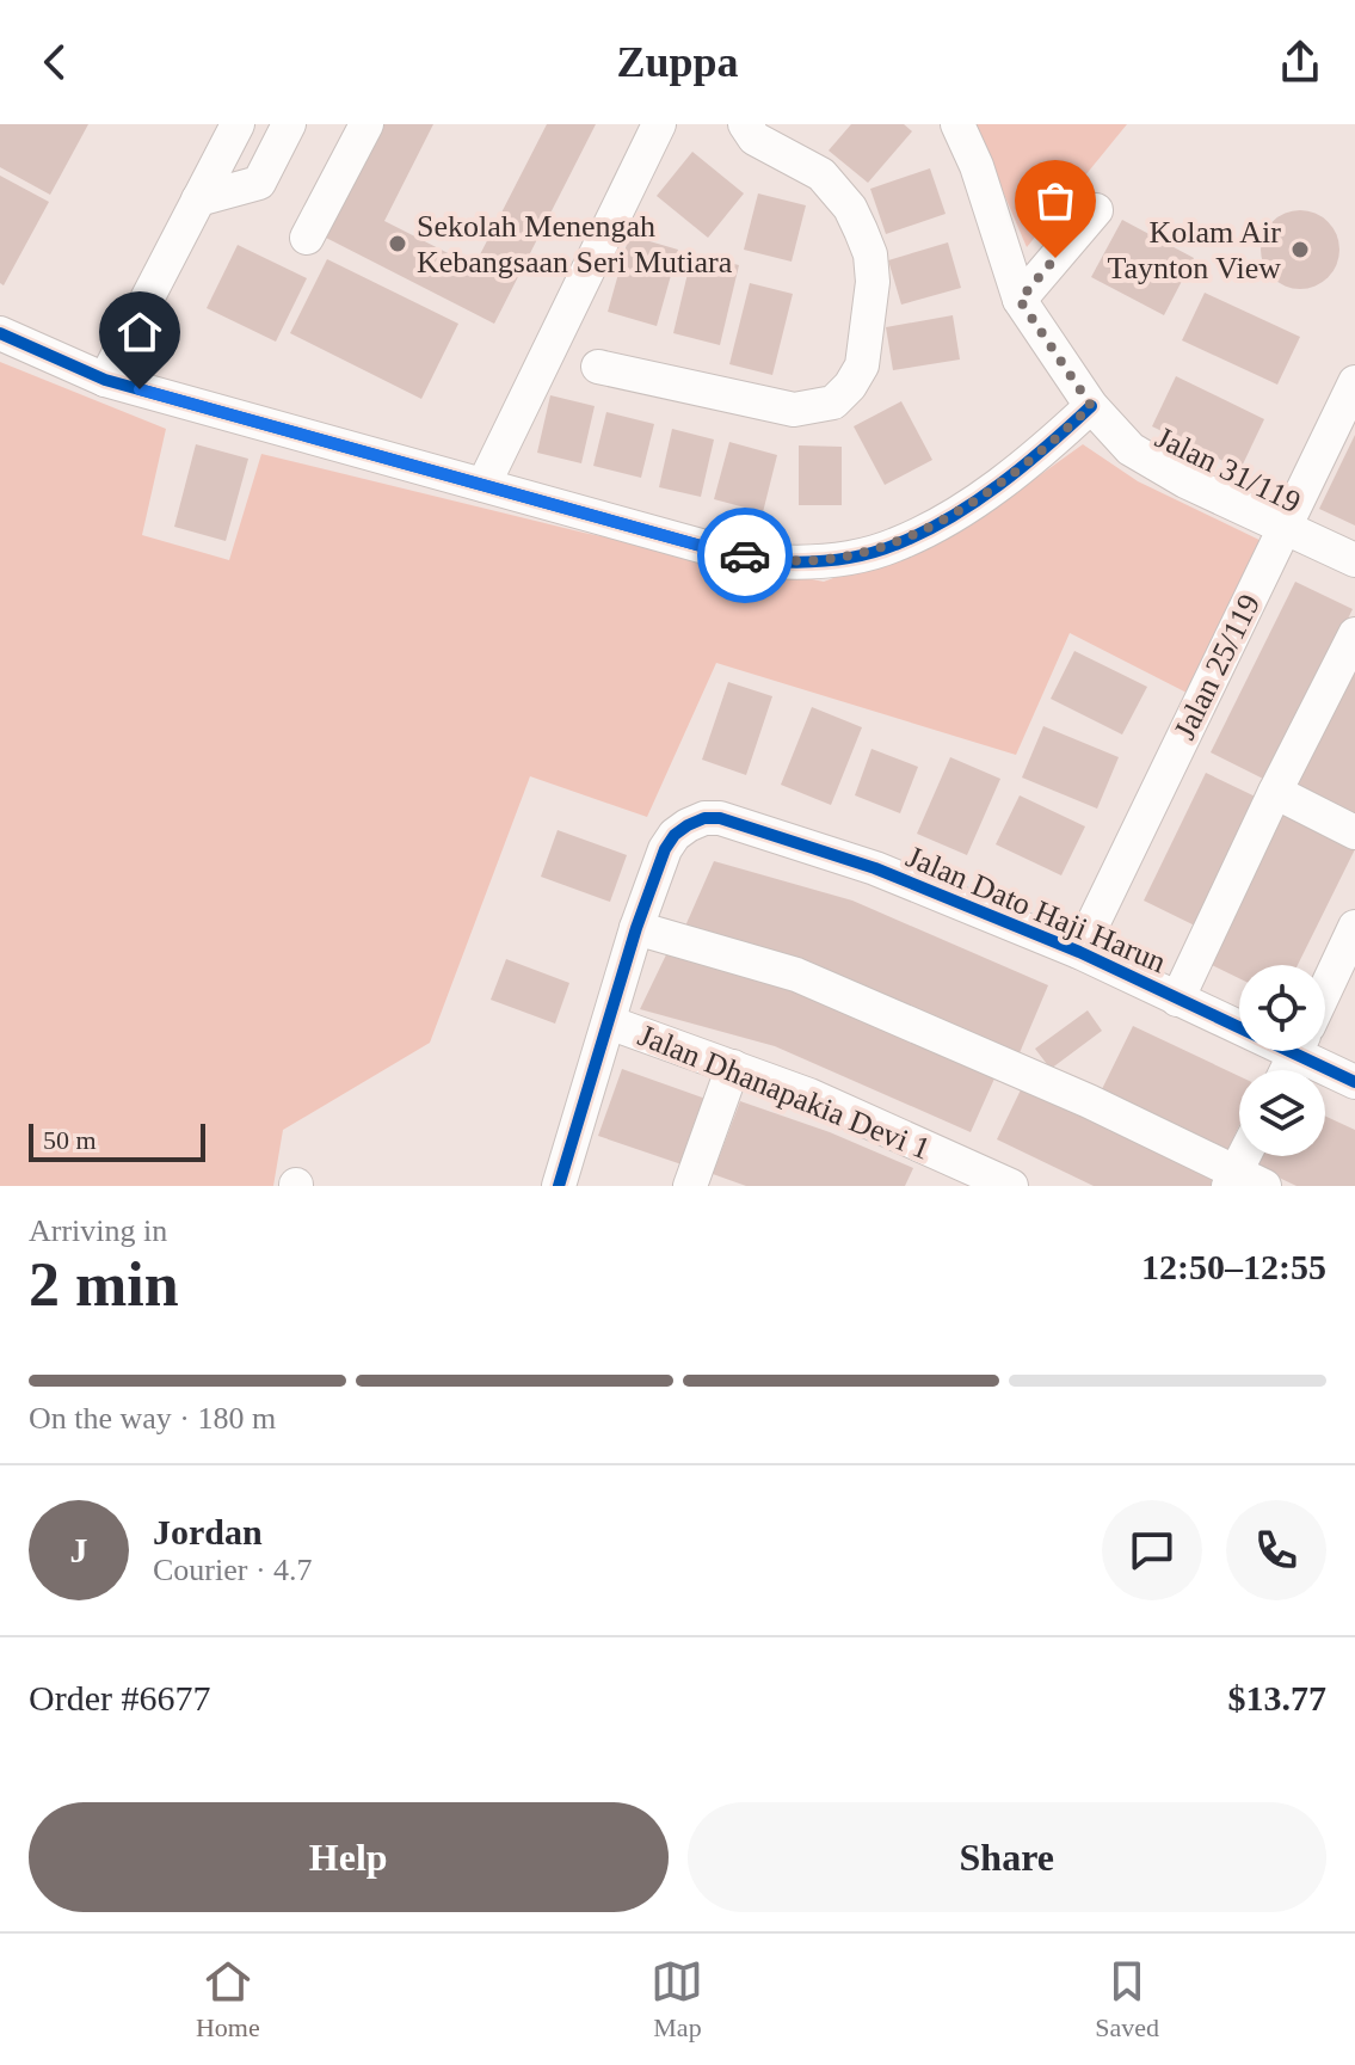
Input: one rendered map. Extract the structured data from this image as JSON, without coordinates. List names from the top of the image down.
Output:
{
  "streets": {
    "street": [
      "Jalan 31/119",
      "Jalan 25/119",
      "Jalan Dato Haji Harun",
      "Jalan Dhanapakia Devi 1"
    ]
  },
  "crossings": [
    ["Jalan 31/119", "Jalan 25/119"],
    ["Jalan 25/119", "Jalan Dato Haji Harun"]
  ],
  "places": ["Sekolah Menengah Kebangsaan Seri Mutiara", "Kolam Air Taynton View"],
  "scale_bar": "50 m",
  "page": {
    "header": "Zuppa",
    "scale": "50 m",
    "heading": ["2 min", "Arriving in", "12:50–12:55"],
    "panel": [
      "Jordan",
      "Courier · 4.7",
      "Order #6677",
      "$13.77"
    ],
    "bar": "On the way · 180 m",
    "round": "J",
    "buttons": ["Help", "Share"],
    "tabs": ["Home", "Map", "Saved"]
  }
}
